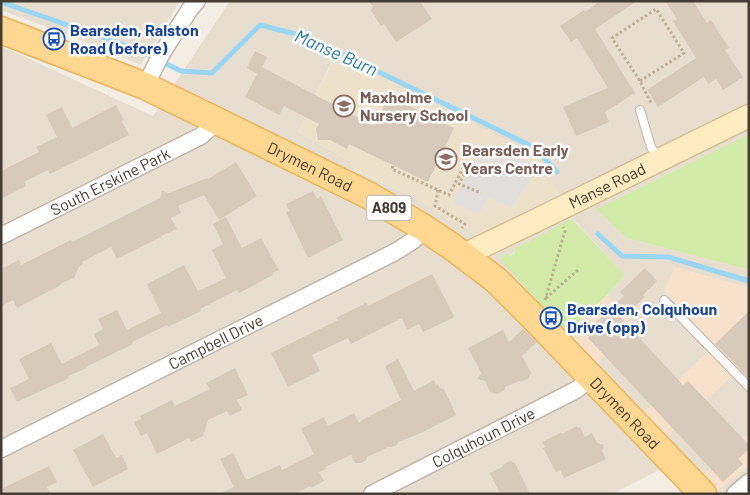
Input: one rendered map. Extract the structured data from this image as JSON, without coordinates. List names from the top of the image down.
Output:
{
  "streets": {
    "main road": ["Drymen Road", "A809"],
    "street": [
      "South Erskine Park",
      "Manse Road",
      "Campbell Drive",
      "Colquhoun Drive"
    ]
  },
  "crossings": [
    ["Drymen Road", "South Erskine Park"],
    ["Drymen Road", "Manse Road"],
    ["Drymen Road", "Campbell Drive"],
    ["Drymen Road", "Colquhoun Drive"]
  ],
  "water": ["Manse Burn"],
  "places": {
    "bus stop": ["Bearsden, Ralston Road (before)", "Bearsden, Colquhoun Drive (opp)"],
    "school or university": ["Maxholme Nursery School", "Bearsden Early Years Centre"]
  }
}
